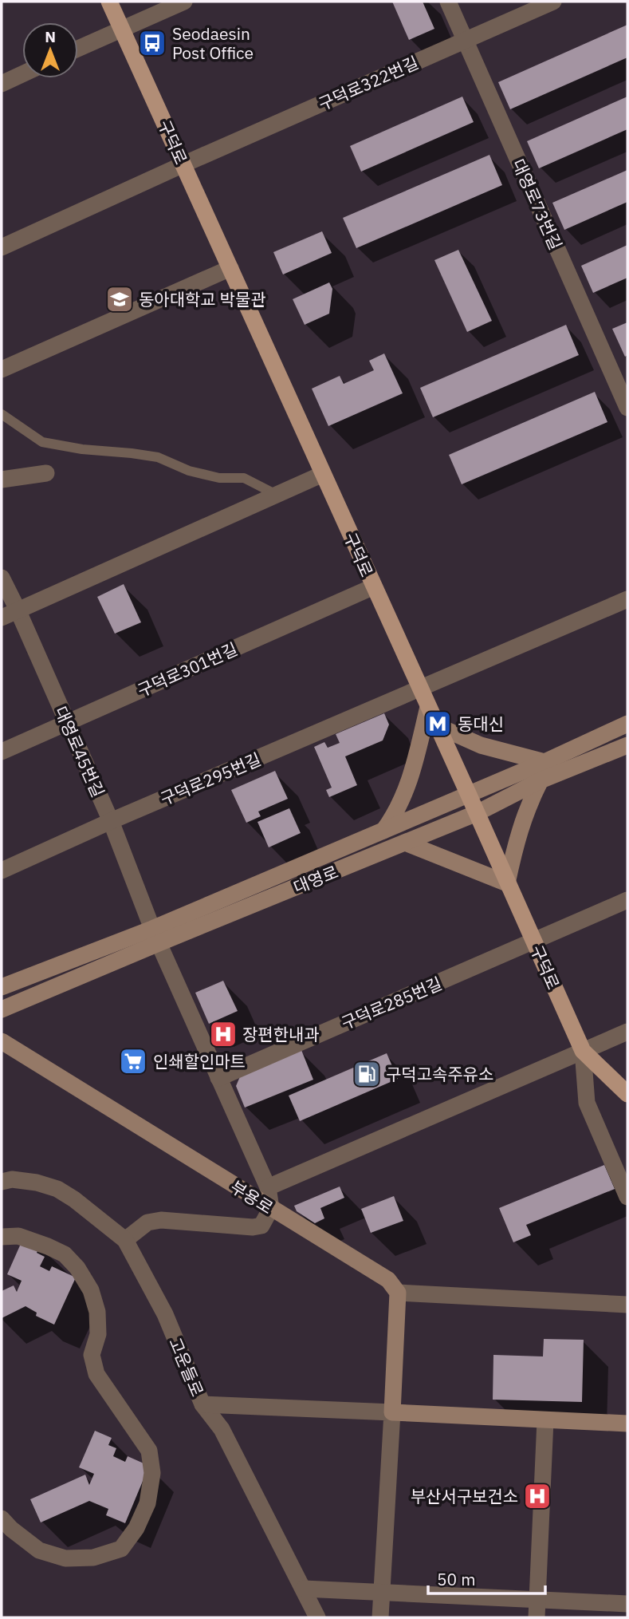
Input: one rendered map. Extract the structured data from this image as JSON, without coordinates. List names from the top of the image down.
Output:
{
  "streets": {
    "main road": ["구덕로", "대영로", "부용로"],
    "street": [
      "구덕로322번길",
      "대영로73번길",
      "구덕로301번길",
      "대영로45번길",
      "구덕로295번길",
      "구덕로285번길",
      "고운들로"
    ]
  },
  "crossings": [
    ["구덕로322번길", "구덕로"],
    ["구덕로322번길", "대영로73번길"],
    ["구덕로", "구덕로301번길"],
    ["구덕로", "구덕로295번길"],
    ["구덕로", "대영로"],
    ["구덕로", "구덕로285번길"],
    ["구덕로301번길", "대영로45번길"],
    ["대영로45번길", "구덕로295번길"],
    ["대영로45번길", "대영로"],
    ["대영로45번길", "구덕로285번길"],
    ["대영로45번길", "부용로"]
  ],
  "places": {
    "bus stop": ["Seodaesin Post Office"],
    "school or university": ["동아대학교 박물관"],
    "metro station": ["동대신"],
    "hospital": ["장편한내과", "부산서구보건소"],
    "supermarket": ["인쇄할인마트"],
    "fuel station": ["구덕고속주유소"]
  },
  "scale_bar": "50 m",
  "north": "top"
}
